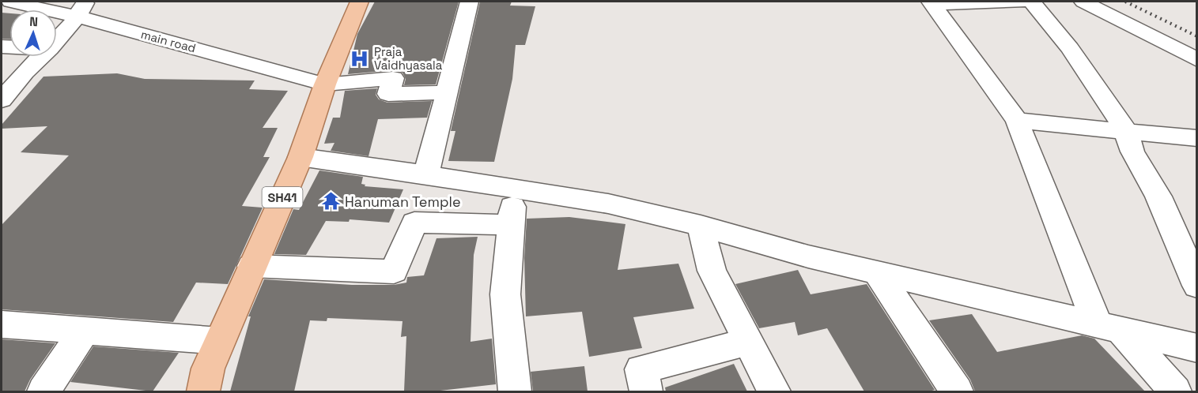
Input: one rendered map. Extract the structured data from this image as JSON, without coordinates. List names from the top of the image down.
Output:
{
  "streets": {
    "main road": ["SH41"],
    "street": ["main road"]
  },
  "crossings": [
    ["main road", "SH41"]
  ],
  "places": {
    "hospital": ["Praja Vaidhyasala"],
    "temple": ["Hanuman Temple"]
  },
  "north": "top"
}
